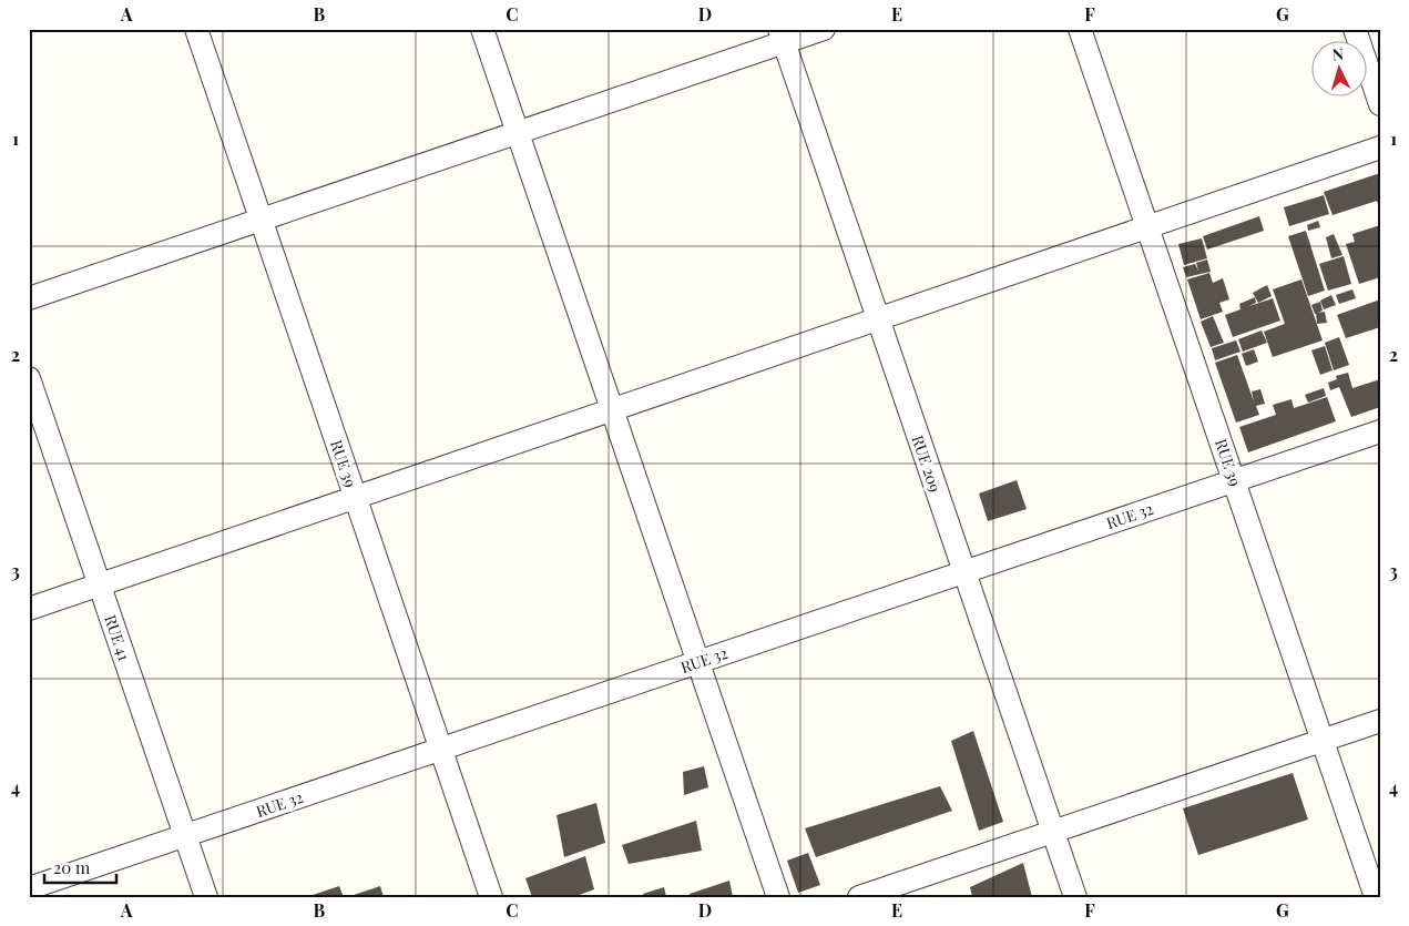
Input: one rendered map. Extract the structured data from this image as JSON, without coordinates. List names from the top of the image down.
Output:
{
  "streets": {
    "street": [
      "RUE 39",
      "RUE 209",
      "RUE 32",
      "RUE 41"
    ]
  },
  "crossings": [
    ["RUE 39", "RUE 32"],
    ["RUE 209", "RUE 32"],
    ["RUE 32", "RUE 41"]
  ],
  "scale_bar": "20 m",
  "north": "top",
  "grid": {
    "columns": [
      "A",
      "B",
      "C",
      "D",
      "E",
      "F",
      "G"
    ],
    "rows": [
      "1",
      "2",
      "3",
      "4"
    ]
  }
}
